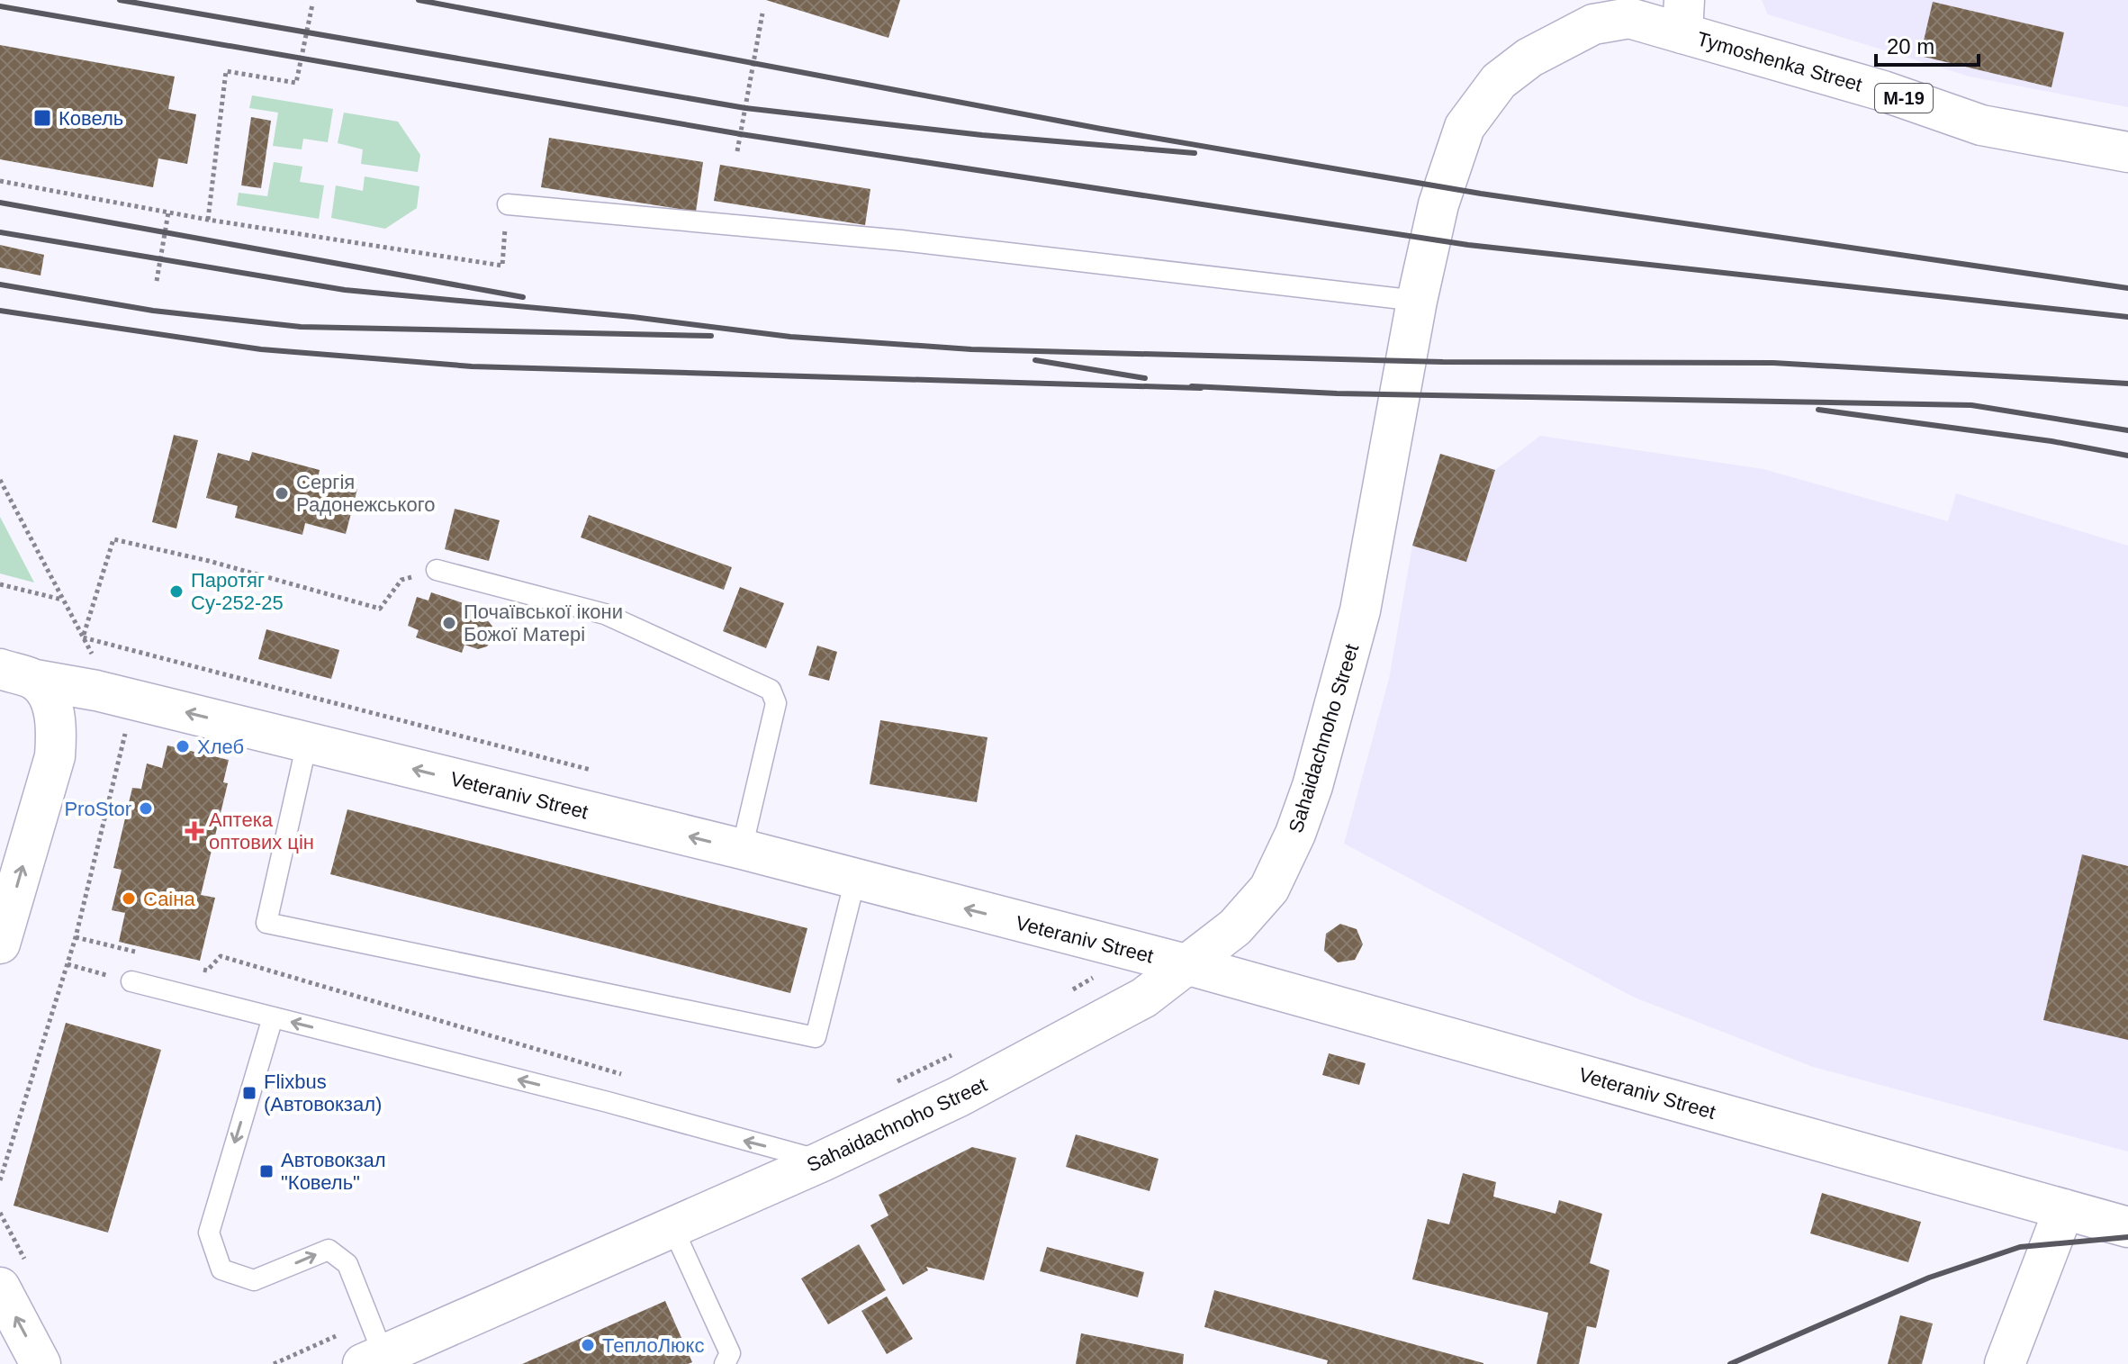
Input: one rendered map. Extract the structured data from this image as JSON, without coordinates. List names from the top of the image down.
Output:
{
  "streets": {
    "main road": [
      "Tymoshenka Street",
      "М-19",
      "Sahaidachnoho Street",
      "Veteraniv Street"
    ]
  },
  "crossings": [
    ["Tymoshenka Street", "Sahaidachnoho Street"],
    ["Sahaidachnoho Street", "Veteraniv Street"]
  ],
  "one_way": ["Veteraniv Street"],
  "places": {
    "transit": ["Ковель", "Flixbus (Автовокзал)", "Автовокзал \"Ковель\""],
    "other": [
      "Сергія Радонежського",
      "Паротяг Су-252-25",
      "Почаївської ікони Божої Матері",
      "Хлеб",
      "ProStor",
      "Саіна",
      "ТеплоЛюкс"
    ],
    "health": ["Аптека оптових цін"]
  },
  "scale_bar": "20 m"
}
